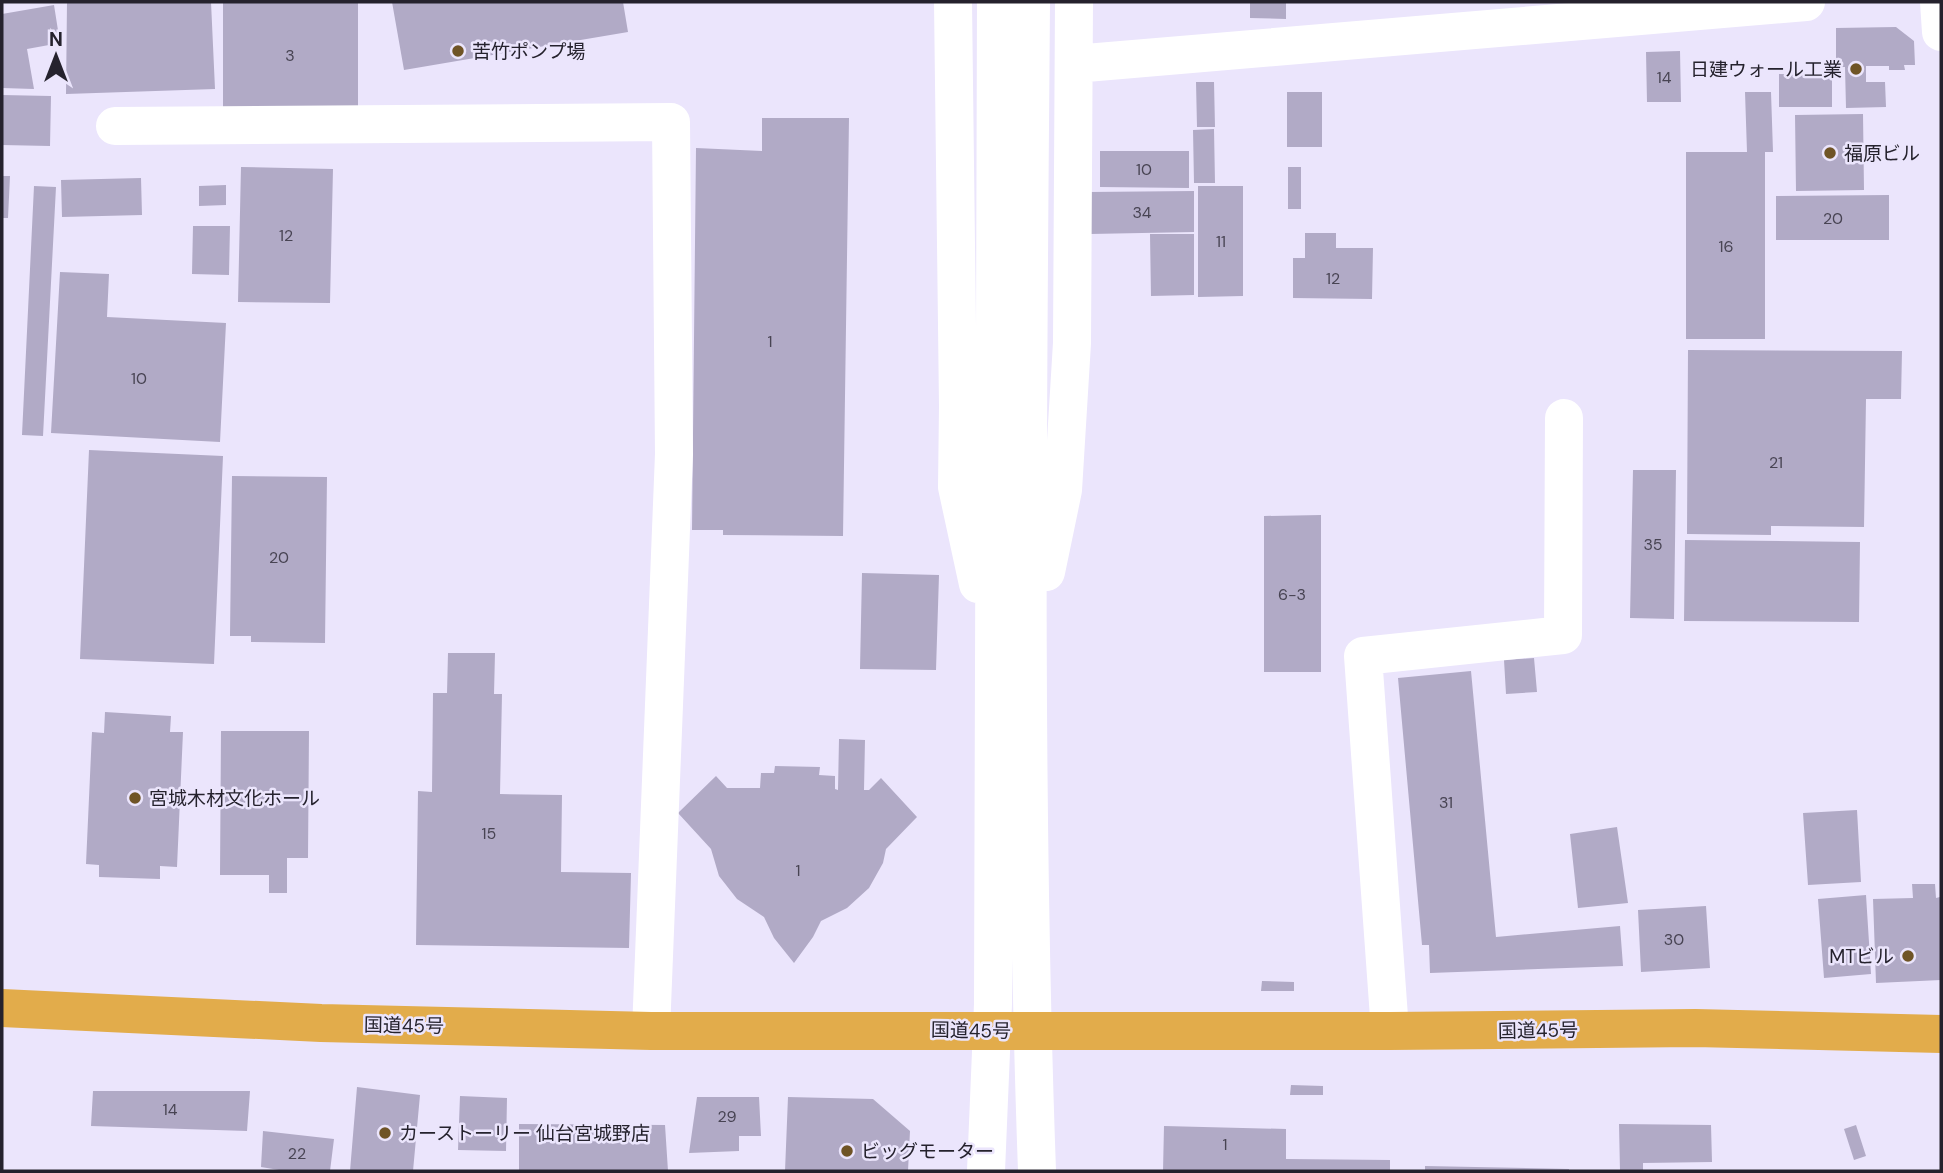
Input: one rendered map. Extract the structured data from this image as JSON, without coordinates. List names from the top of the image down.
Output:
{
  "streets": {
    "highway": ["国道45号"]
  },
  "places": [
    "苦竹ポンプ場",
    "日建ウォール工業",
    "福原ビル",
    "宮城木材文化ホール",
    "MTビル",
    "カーストーリー 仙台宮城野店",
    "ビッグモーター"
  ],
  "house_numbers": [
    "3",
    "14",
    "10",
    "34",
    "20",
    "12",
    "11",
    "16",
    "12",
    "1",
    "10",
    "21",
    "35",
    "20",
    "6-3",
    "31",
    "15",
    "1",
    "30",
    "14",
    "29",
    "1",
    "22"
  ],
  "north": "top"
}
